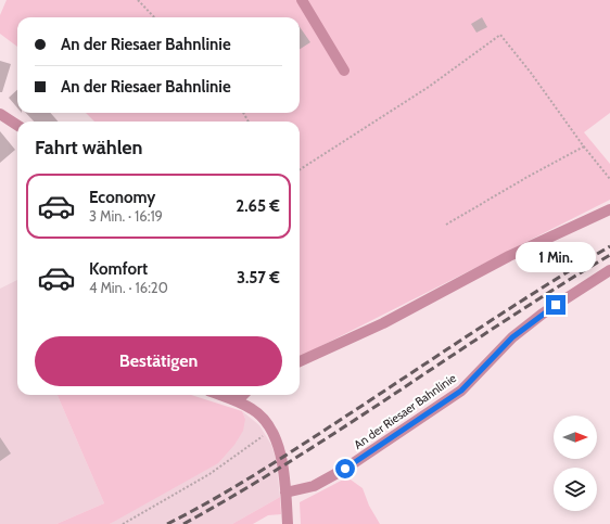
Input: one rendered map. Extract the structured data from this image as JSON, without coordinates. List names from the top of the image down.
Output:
{
  "streets": {
    "street": ["An der Riesaer Bahnlinie"]
  },
  "north": "right",
  "page": {
    "banner": ["An der Riesaer Bahnlinie", "An der Riesaer Bahnlinie"],
    "heading": "Fahrt wählen",
    "list": [
      {
        "name": "Economy",
        "note": "3 Min. · 16:19",
        "value": "2.65 €"
      },
      {
        "name": "Komfort",
        "note": "4 Min. · 16:20",
        "value": "3.57 €"
      }
    ],
    "bubble": "1 Min.",
    "buttons": "Bestätigen"
  }
}
